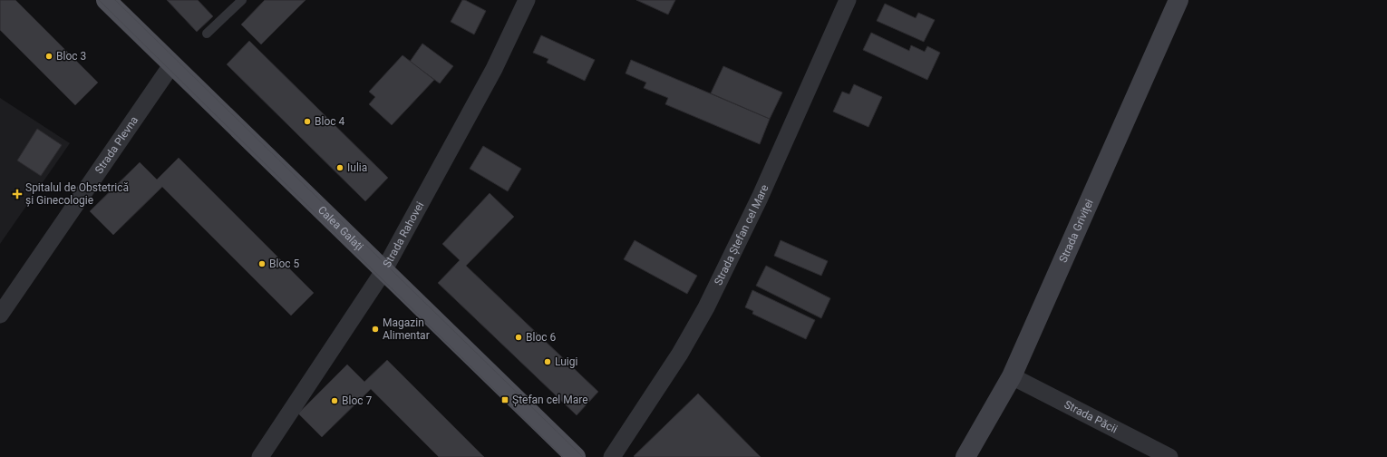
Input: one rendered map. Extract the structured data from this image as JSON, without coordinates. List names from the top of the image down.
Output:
{
  "streets": {
    "main road": ["Calea Galați", "Strada Griviței"],
    "street": [
      "Strada Plevna",
      "Strada Rahovei",
      "Strada Ștefan cel Mare",
      "Strada Păcii"
    ]
  },
  "crossings": [
    ["Strada Plevna", "Calea Galați"],
    ["Calea Galați", "Strada Rahovei"],
    ["Strada Griviței", "Strada Păcii"]
  ],
  "places": {
    "other": [
      "Bloc 3",
      "Bloc 4",
      "Iulia",
      "Bloc 5",
      "Magazin Alimentar",
      "Bloc 6",
      "Luigi",
      "Bloc 7"
    ],
    "health": ["Spitalul de Obstetrică și Ginecologie"],
    "transit": ["Ștefan cel Mare"]
  }
}
